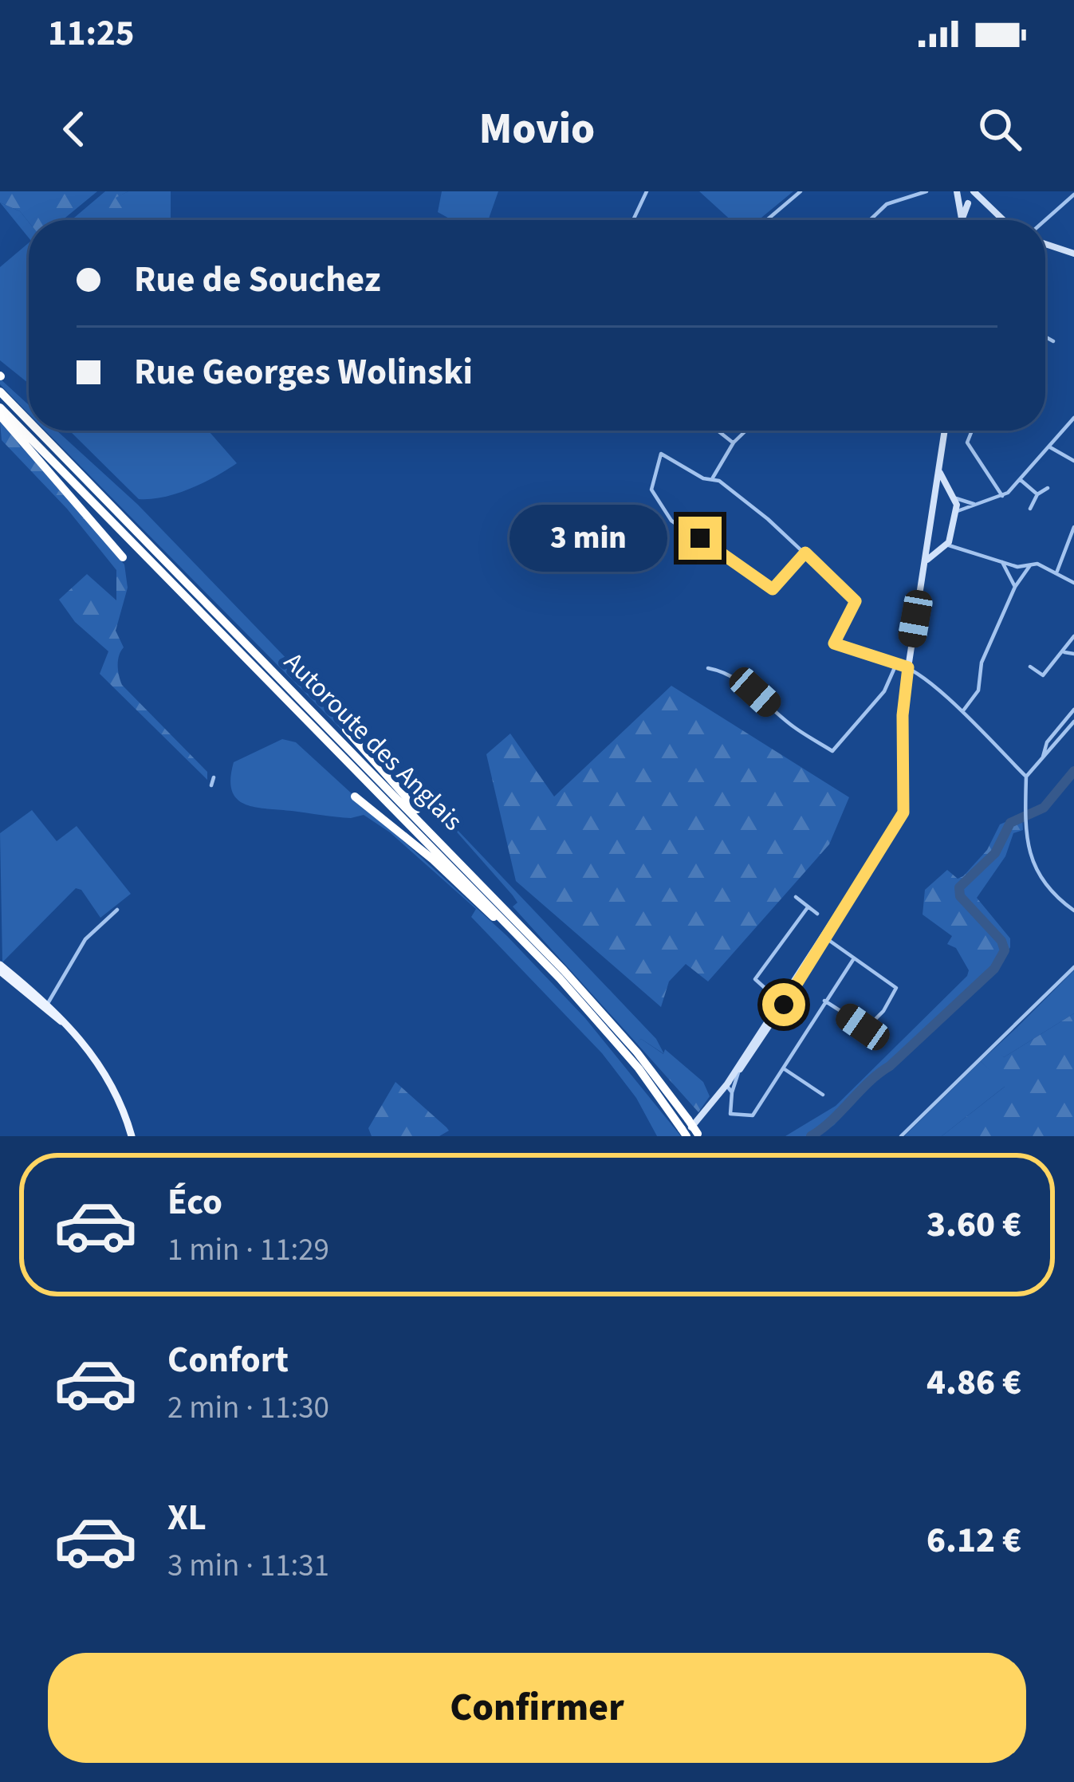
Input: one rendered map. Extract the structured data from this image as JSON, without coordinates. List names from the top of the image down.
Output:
{
  "streets": {
    "highway": ["Autoroute des Anglais"]
  },
  "page": {
    "status": "11:25",
    "header": "Movio",
    "banner": ["Rue de Souchez", "Rue Georges Wolinski"],
    "bubble": "3 min",
    "list": [
      {
        "name": "Éco",
        "note": "1 min · 11:29",
        "value": "3.60 €"
      },
      {
        "name": "Confort",
        "note": "2 min · 11:30",
        "value": "4.86 €"
      },
      {
        "name": "XL",
        "note": "3 min · 11:31",
        "value": "6.12 €"
      }
    ],
    "buttons": "Confirmer"
  }
}
